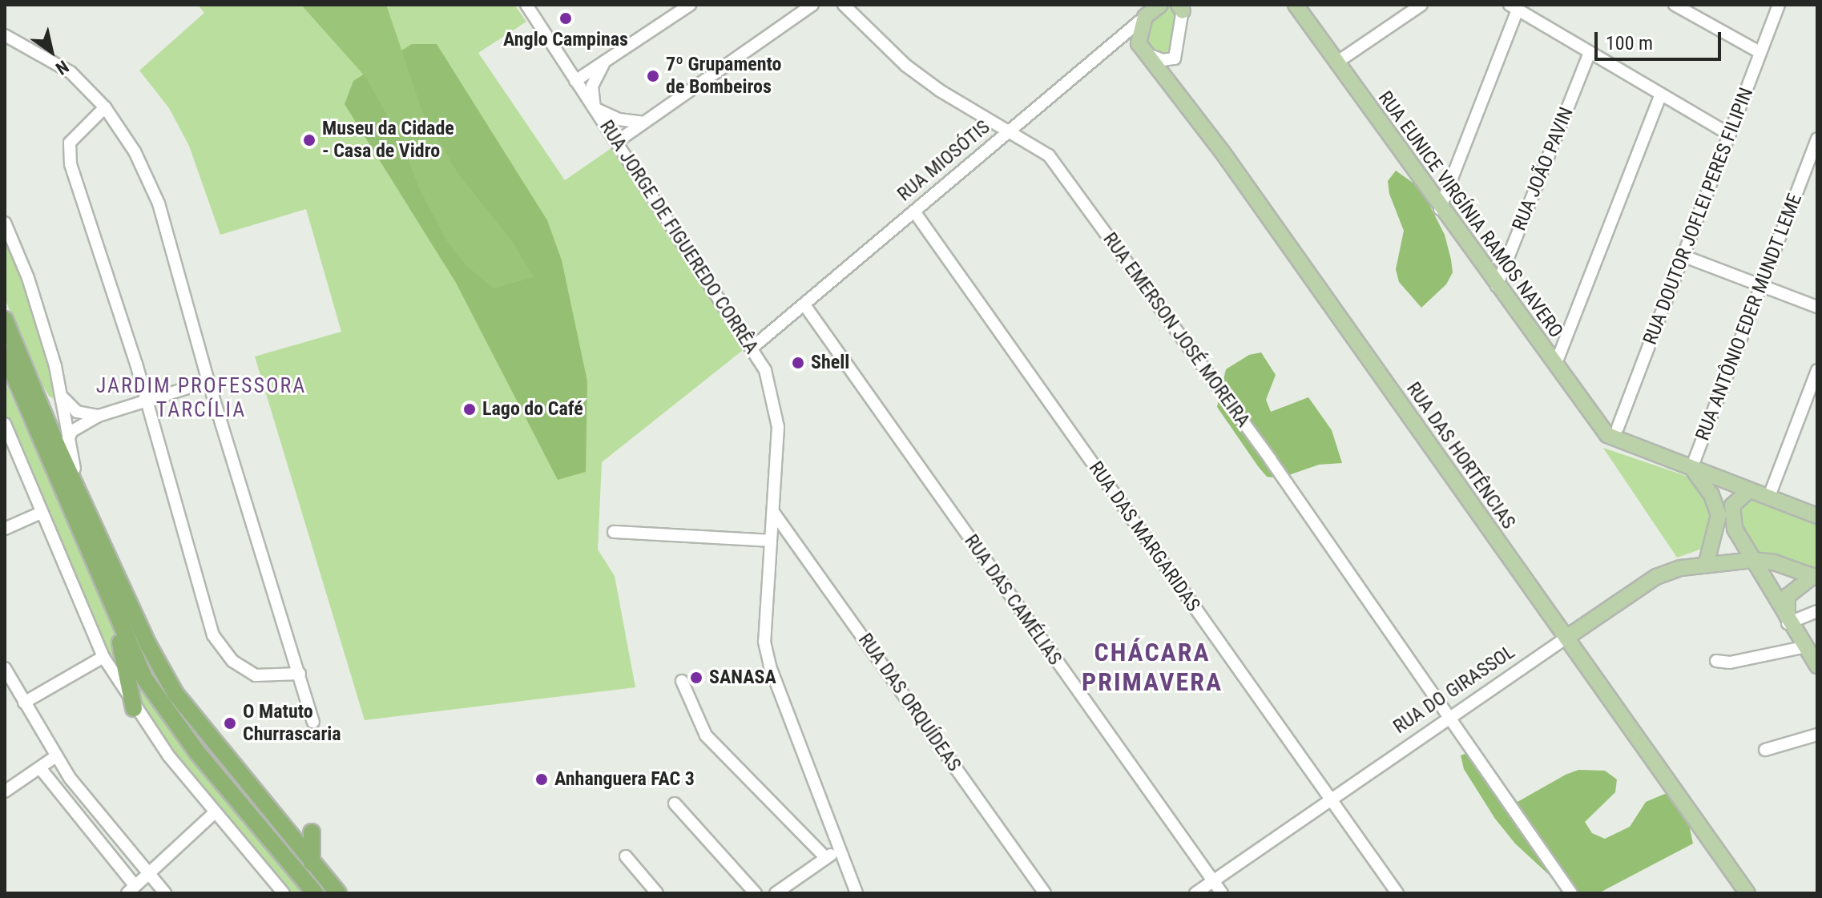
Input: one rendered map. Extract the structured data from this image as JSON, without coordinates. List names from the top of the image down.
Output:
{
  "streets": {
    "main road": [
      "RUA MIOSÓTIS",
      "RUA EUNICE VIRGÍNIA RAMOS NAVERO",
      "RUA DAS HORTÊNCIAS",
      "RUA DO GIRASSOL"
    ],
    "street": [
      "RUA JOÃO PAVIN",
      "RUA DOUTOR JOFLEI PERES FILIPIN",
      "RUA JORGE DE FIGUEREDO CORRÊA",
      "RUA ANTÔNIO EDER MUNDT LEME",
      "RUA EMERSON JOSÉ MOREIRA",
      "RUA DAS MARGARIDAS",
      "RUA DAS CAMÉLIAS",
      "RUA DAS ORQUÍDEAS"
    ]
  },
  "crossings": [
    ["RUA MIOSÓTIS", "RUA JORGE DE FIGUEREDO CORRÊA"],
    ["RUA MIOSÓTIS", "RUA EMERSON JOSÉ MOREIRA"],
    ["RUA MIOSÓTIS", "RUA DAS MARGARIDAS"],
    ["RUA MIOSÓTIS", "RUA DAS CAMÉLIAS"],
    ["RUA JOÃO PAVIN", "RUA EUNICE VIRGÍNIA RAMOS NAVERO"],
    ["RUA EUNICE VIRGÍNIA RAMOS NAVERO", "RUA DOUTOR JOFLEI PERES FILIPIN"],
    ["RUA JORGE DE FIGUEREDO CORRÊA", "RUA DAS ORQUÍDEAS"],
    ["RUA EMERSON JOSÉ MOREIRA", "RUA DO GIRASSOL"],
    ["RUA DAS HORTÊNCIAS", "RUA DO GIRASSOL"],
    ["RUA DAS MARGARIDAS", "RUA DO GIRASSOL"],
    ["RUA DAS CAMÉLIAS", "RUA DO GIRASSOL"]
  ],
  "districts": ["JARDIM PROFESSORA TARCÍLIA", "CHÁCARA PRIMAVERA"],
  "places": [
    "Anglo Campinas",
    "7º Grupamento de Bombeiros",
    "Museu da Cidade - Casa de Vidro",
    "Shell",
    "Lago do Café",
    "SANASA",
    "O Matuto Churrascaria",
    "Anhanguera FAC 3"
  ],
  "scale_bar": "100 m",
  "north": "bottom right"
}
